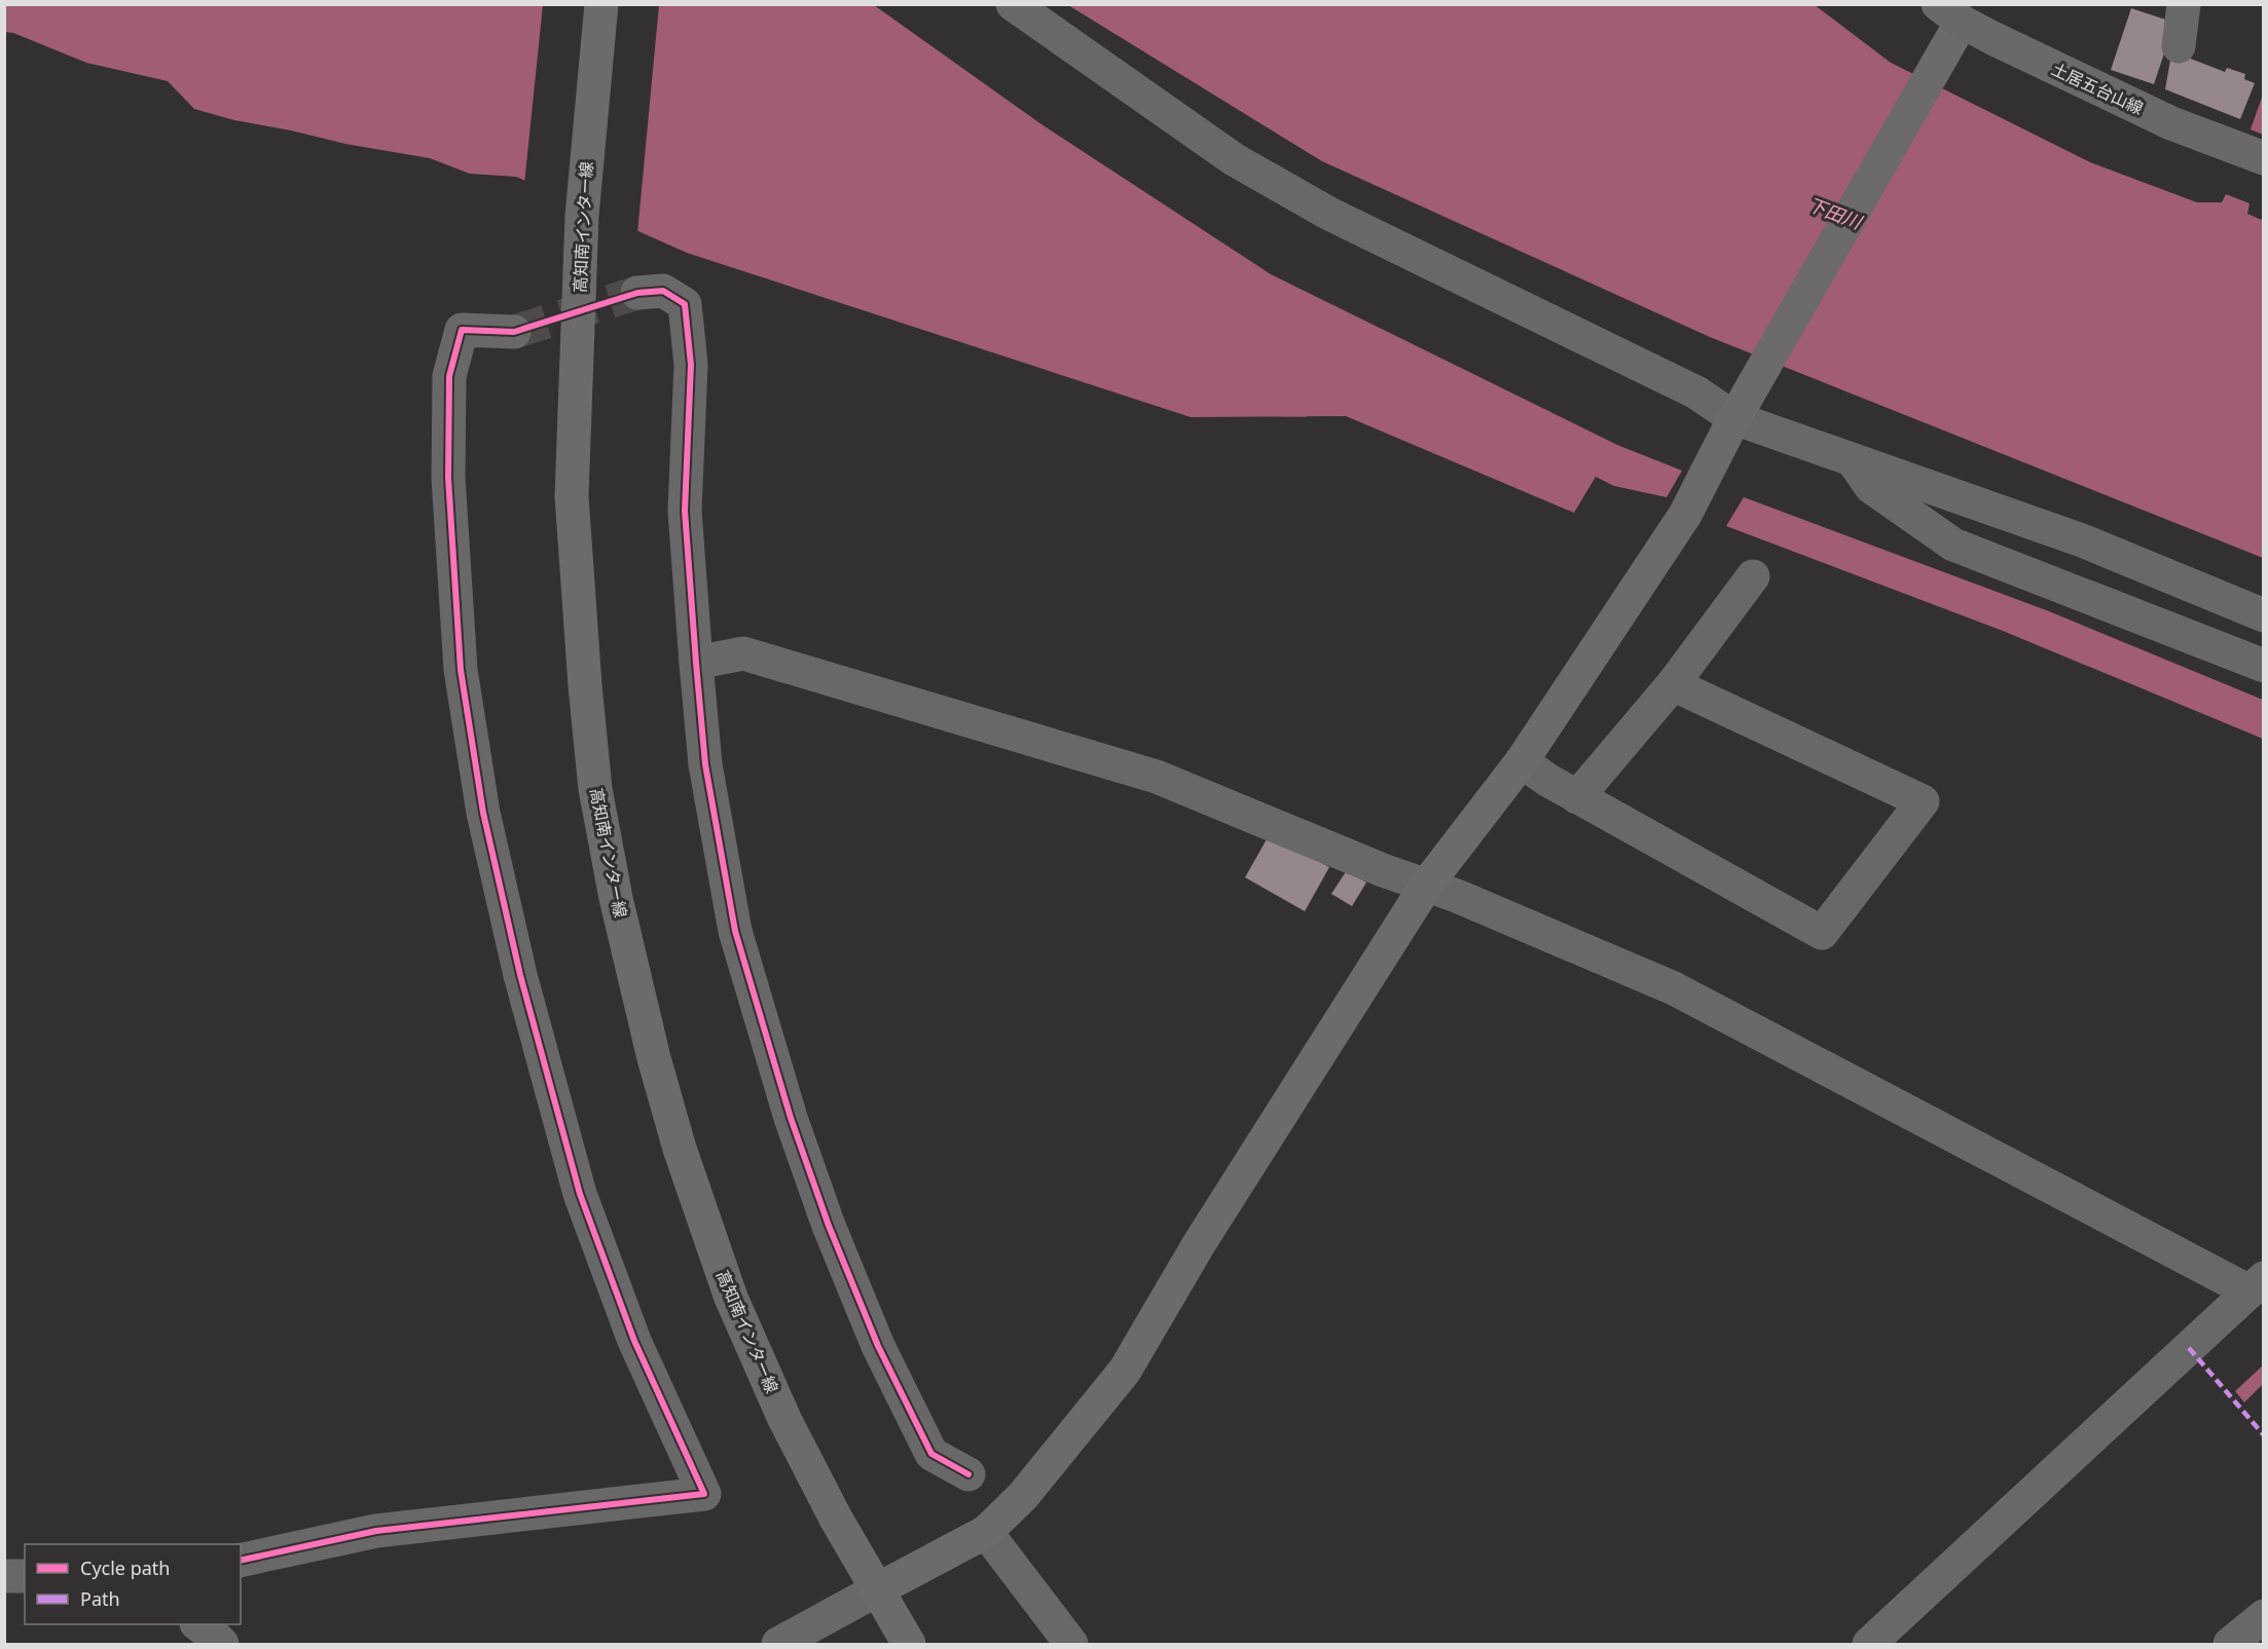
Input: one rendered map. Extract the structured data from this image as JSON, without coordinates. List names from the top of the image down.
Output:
{
  "streets": {
    "main road": ["土居五台山線"],
    "street": ["高知南インター線"]
  },
  "water": ["下田川"],
  "legend": ["Cycle path", "Path"]
}
